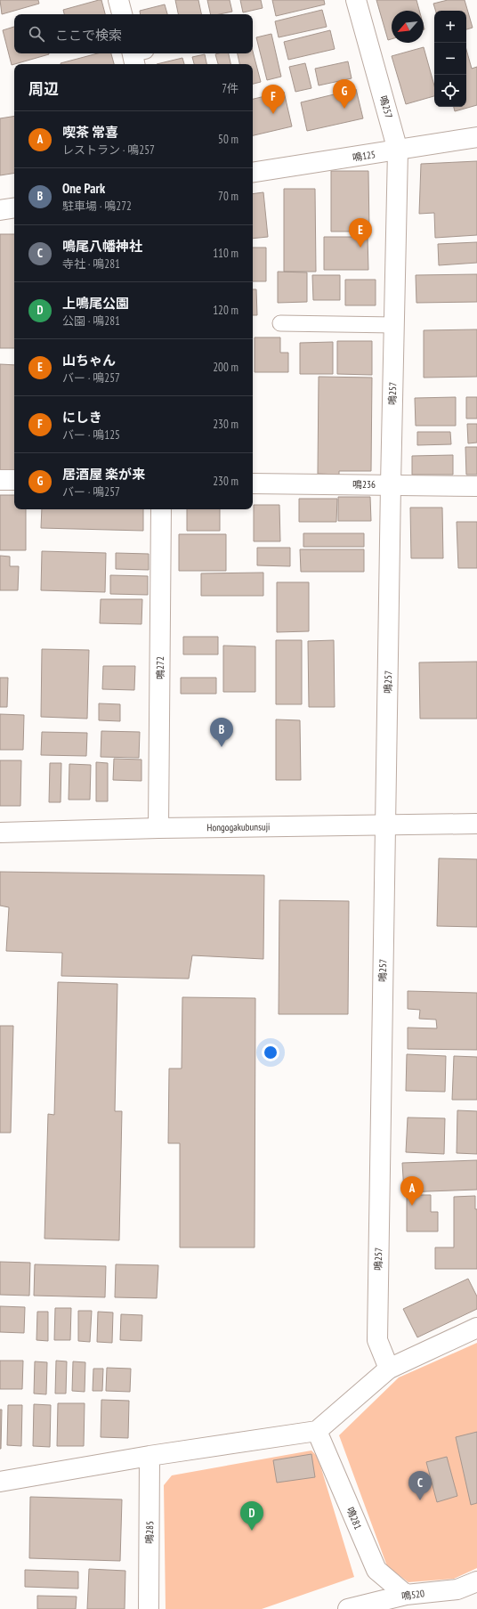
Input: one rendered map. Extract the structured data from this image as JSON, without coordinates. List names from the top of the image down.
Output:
{
  "streets": {
    "street": [
      "鳴257",
      "鳴125",
      "鳴236",
      "鳴272",
      "Hongogakubunsuji",
      "鳴281",
      "鳴285",
      "鳴520"
    ]
  },
  "crossings": [
    ["鳴257", "鳴125"],
    ["鳴257", "鳴236"],
    ["鳴257", "Hongogakubunsuji"],
    ["鳴272", "Hongogakubunsuji"],
    ["鳴281", "鳴520"]
  ],
  "north": "bottom left",
  "page": {
    "map_buttons": ["+", "−"],
    "search": "ここで検索",
    "heading": ["周辺", "7件"],
    "pins": [
      "G",
      "F",
      "E",
      "B",
      "A",
      "C",
      "D"
    ],
    "list": [
      {
        "mark": "A",
        "name": "喫茶 常喜",
        "note": "レストラン · 鳴257",
        "value": "50 m"
      },
      {
        "mark": "B",
        "name": "One Park",
        "note": "駐車場 · 鳴272",
        "value": "70 m"
      },
      {
        "mark": "C",
        "name": "鳴尾八幡神社",
        "note": "寺社 · 鳴281",
        "value": "110 m"
      },
      {
        "mark": "D",
        "name": "上鳴尾公園",
        "note": "公園 · 鳴281",
        "value": "120 m"
      },
      {
        "mark": "E",
        "name": "山ちゃん",
        "note": "バー · 鳴257",
        "value": "200 m"
      },
      {
        "mark": "F",
        "name": "にしき",
        "note": "バー · 鳴125",
        "value": "230 m"
      },
      {
        "mark": "G",
        "name": "居酒屋 楽が来",
        "note": "バー · 鳴257",
        "value": "230 m"
      }
    ]
  }
}
